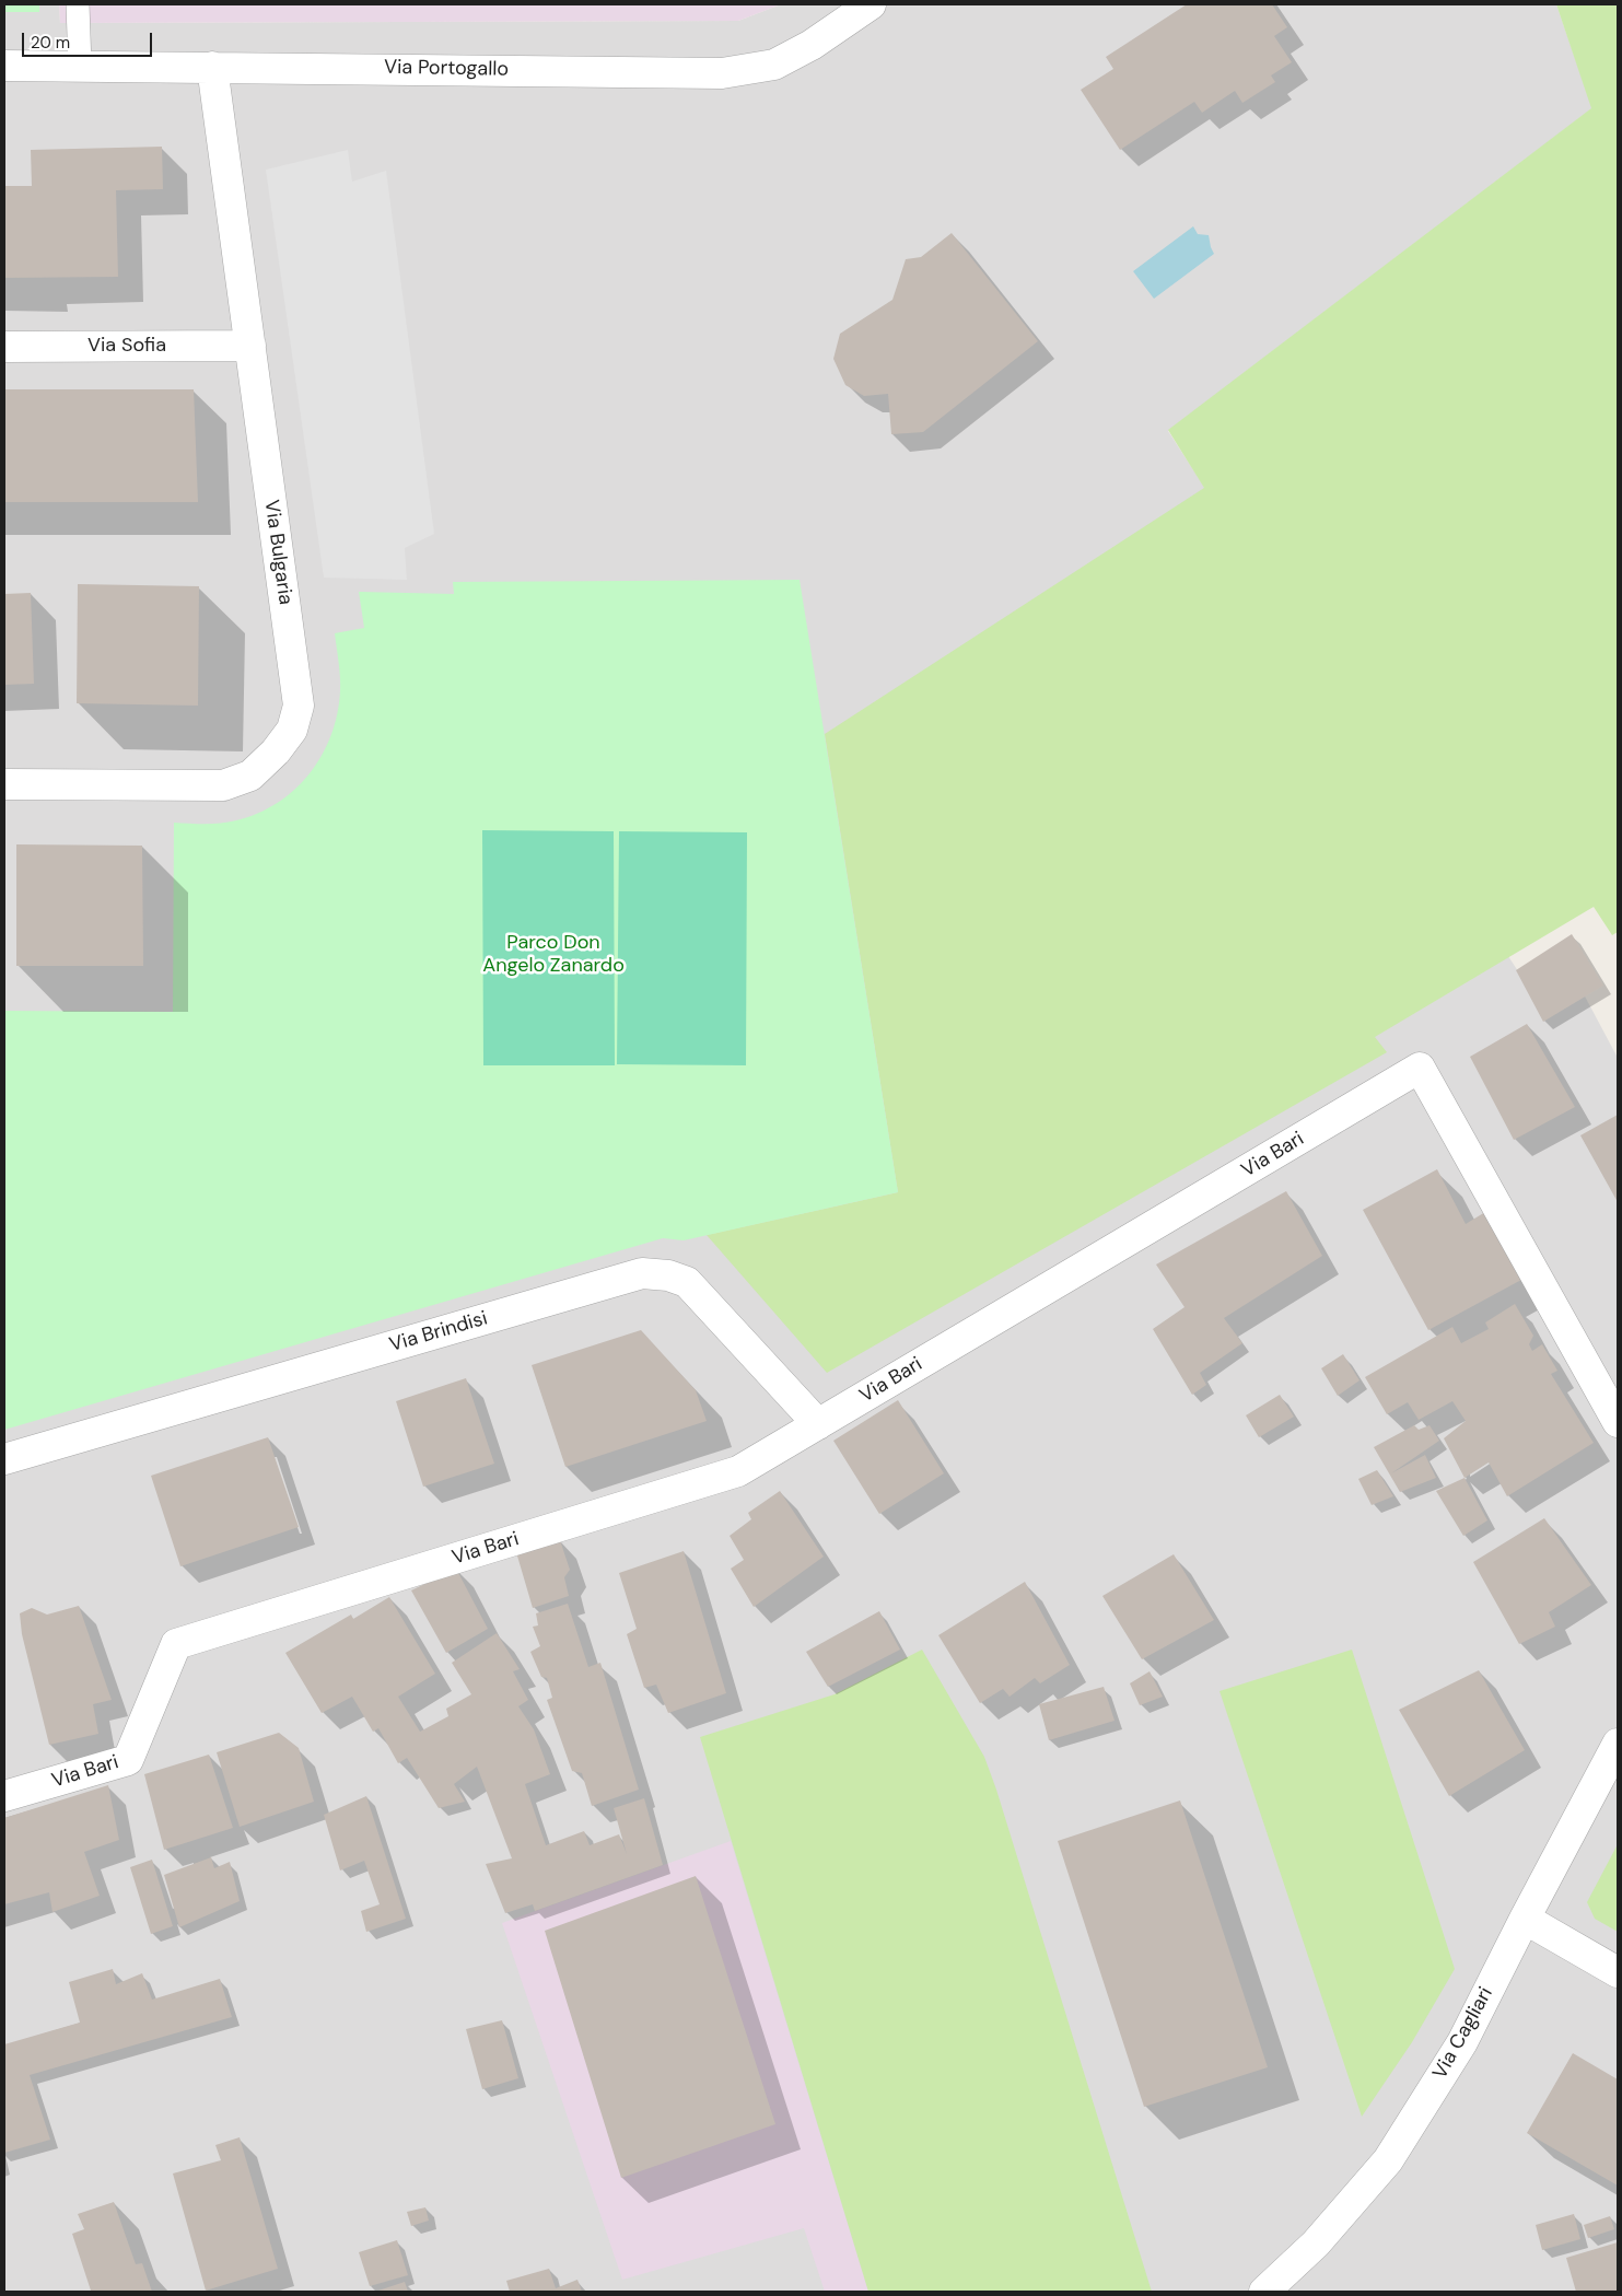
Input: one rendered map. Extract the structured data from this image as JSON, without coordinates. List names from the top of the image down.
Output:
{
  "streets": {
    "street": [
      "Via Portogallo",
      "Via Sofia",
      "Via Bulgaria",
      "Via Bari",
      "Via Brindisi",
      "Via Cagliari"
    ]
  },
  "crossings": [
    ["Via Portogallo", "Via Bulgaria"],
    ["Via Sofia", "Via Bulgaria"],
    ["Via Bari", "Via Brindisi"]
  ],
  "parks": ["Parco Don Angelo Zanardo"],
  "scale_bar": "20 m"
}
